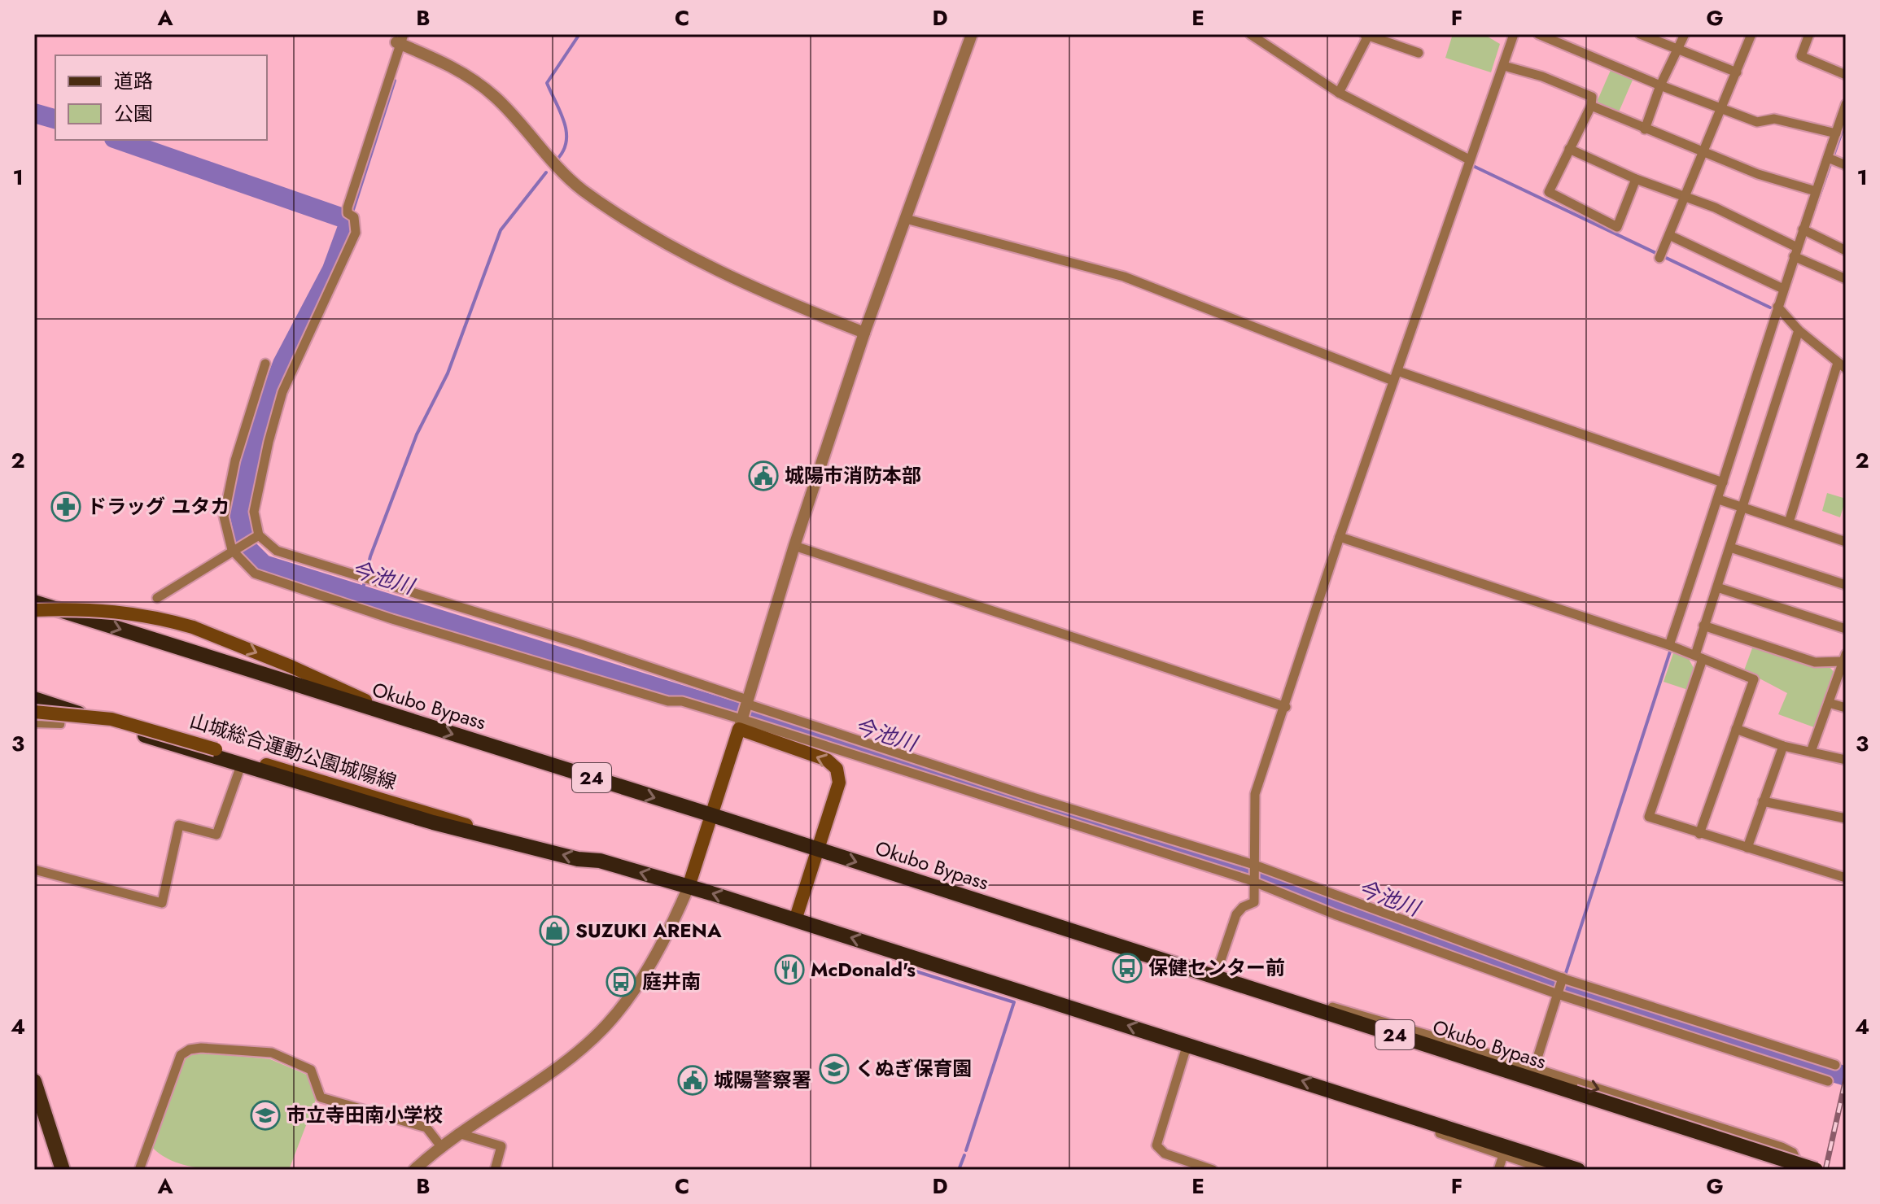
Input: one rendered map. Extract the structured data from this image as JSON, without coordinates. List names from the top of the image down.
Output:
{
  "streets": {
    "highway": ["Okubo Bypass", "24"],
    "main road": ["山城総合運動公園城陽線"]
  },
  "water": ["今池川"],
  "places": {
    "public building": ["城陽市消防本部", "城陽警察署"],
    "pharmacy": ["ドラッグ ユタカ"],
    "shop": ["SUZUKI ARENA"],
    "bus stop": ["保健センター前", "庭井南"],
    "restaurant": ["McDonald's"],
    "school or university": ["くぬぎ保育園", "市立寺田南小学校"]
  },
  "legend": ["道路", "公園"],
  "grid": {
    "columns": [
      "A",
      "B",
      "C",
      "D",
      "E",
      "F",
      "G"
    ],
    "rows": [
      "1",
      "2",
      "3",
      "4"
    ]
  }
}
